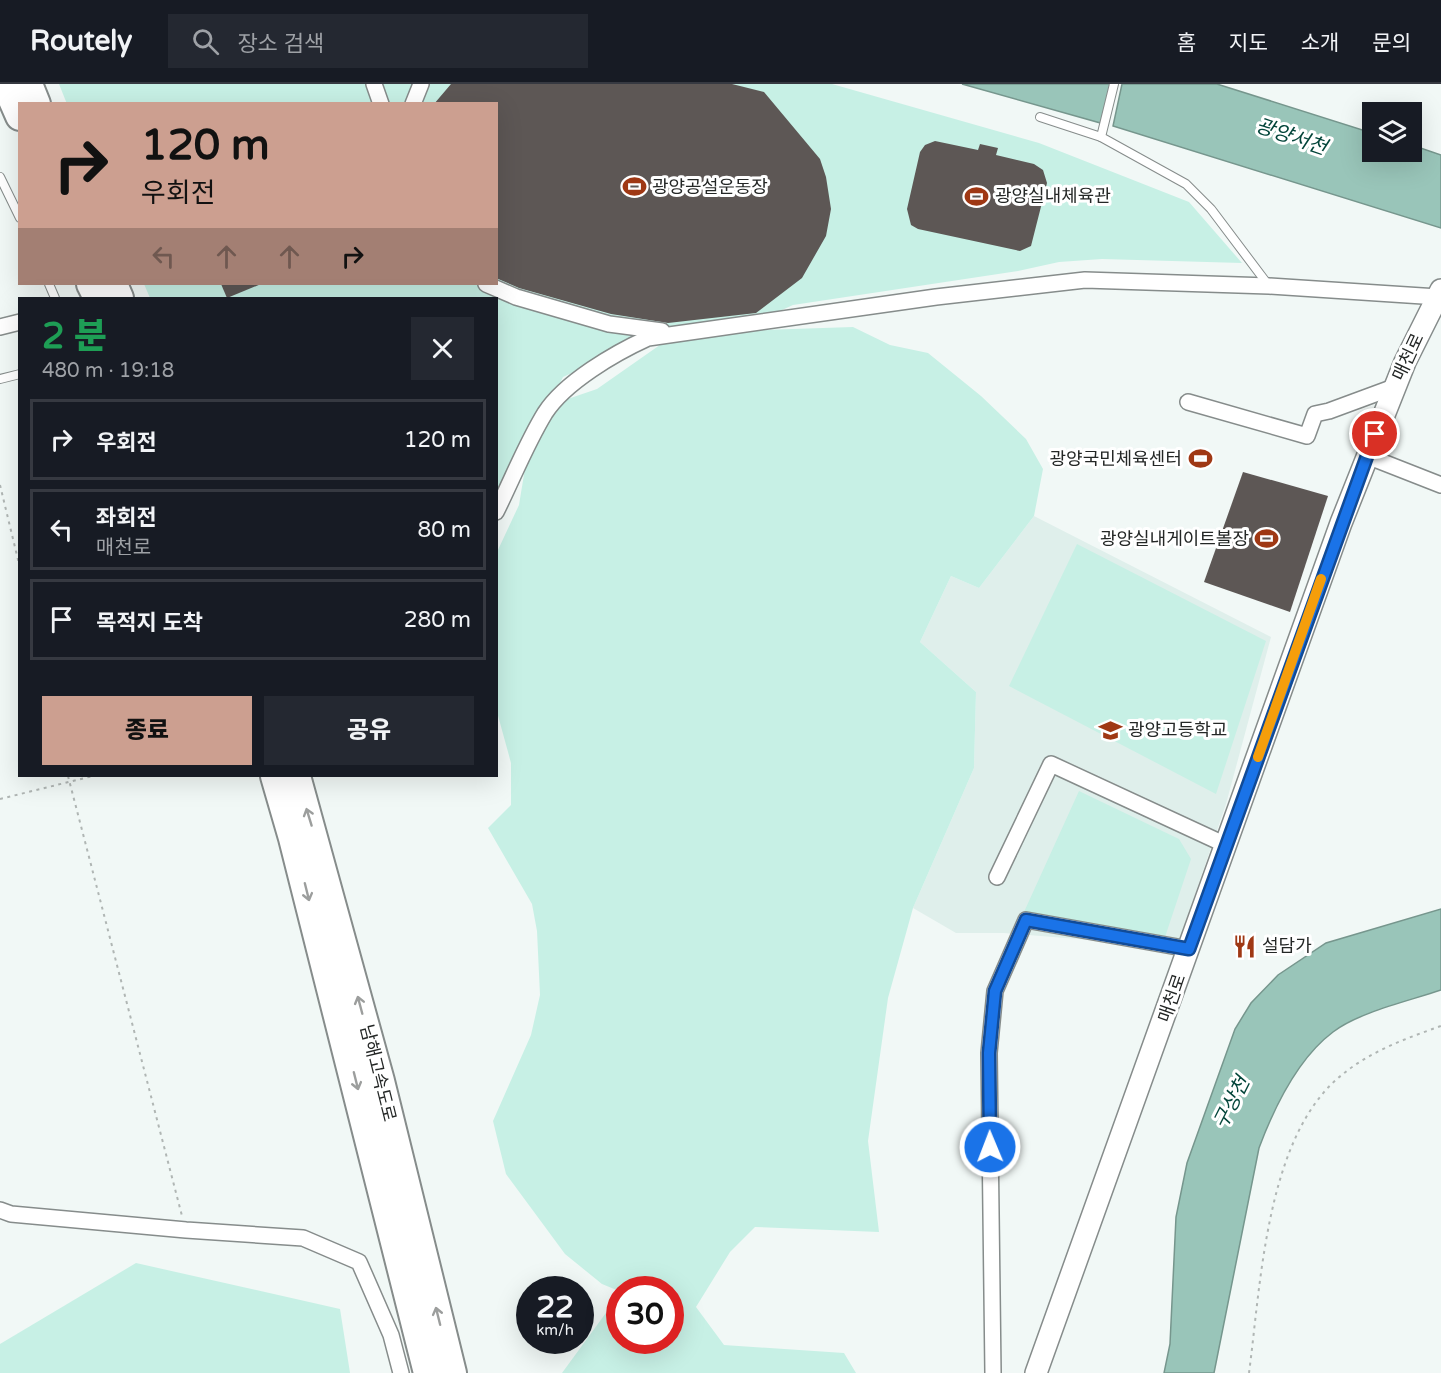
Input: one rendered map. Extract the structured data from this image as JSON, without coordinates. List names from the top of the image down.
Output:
{
  "streets": {
    "highway": ["남해고속도로"],
    "main road": ["매천로"]
  },
  "water": ["광양서천", "구상천"],
  "places": {
    "sports": [
      "광양공설운동장",
      "광양실내체육관",
      "광양국민체육센터",
      "광양실내게이트볼장"
    ],
    "school or university": ["광양고등학교"],
    "restaurant": ["설담가"]
  },
  "page": {
    "header": "Routely",
    "search": "장소 검색",
    "nav": [
      "홈",
      "지도",
      "소개",
      "문의"
    ],
    "turn": ["120 m", "우회전"],
    "heading": ["2 분", "480 m · 19:18"],
    "list": [
      {
        "name": "우회전",
        "value": "120 m"
      },
      {
        "name": "좌회전",
        "note": "매천로",
        "value": "80 m"
      },
      {
        "name": "목적지 도착",
        "value": "280 m"
      }
    ],
    "buttons": ["종료", "공유"],
    "speed": "22 km/h",
    "limit": "30"
  }
}
